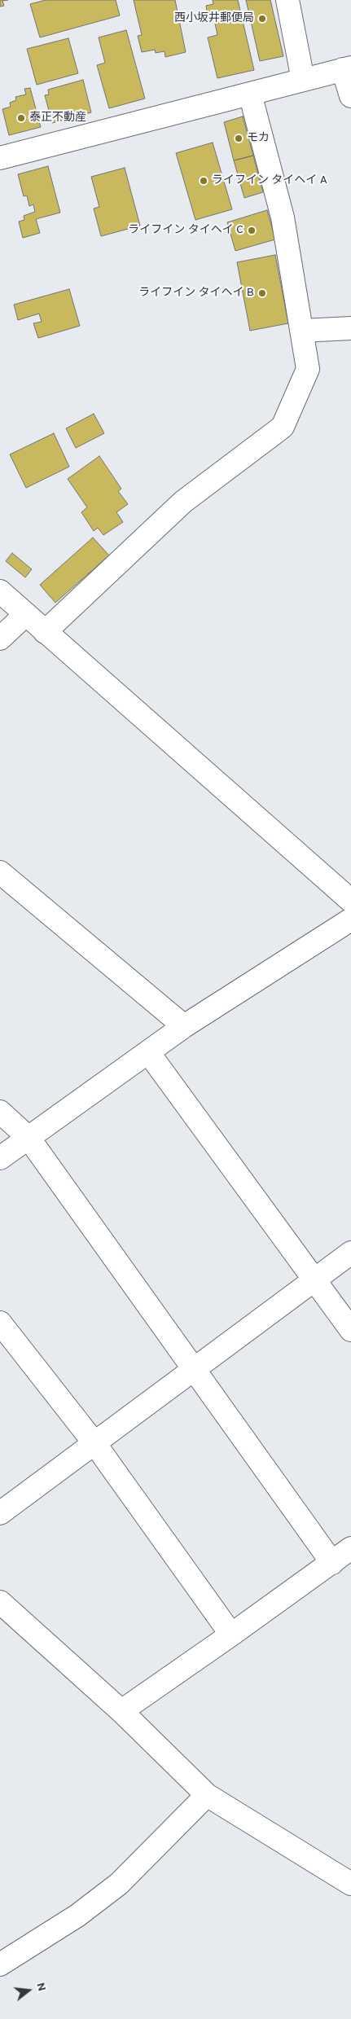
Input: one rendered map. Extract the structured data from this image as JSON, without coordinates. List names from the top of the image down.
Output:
{
  "places": [
    "西小坂井郵便局",
    "泰正不動産",
    "モカ",
    "ライフイン タイヘイ A",
    "ライフイン タイヘイ C",
    "ライフイン タイヘイ B"
  ],
  "north": "right"
}
